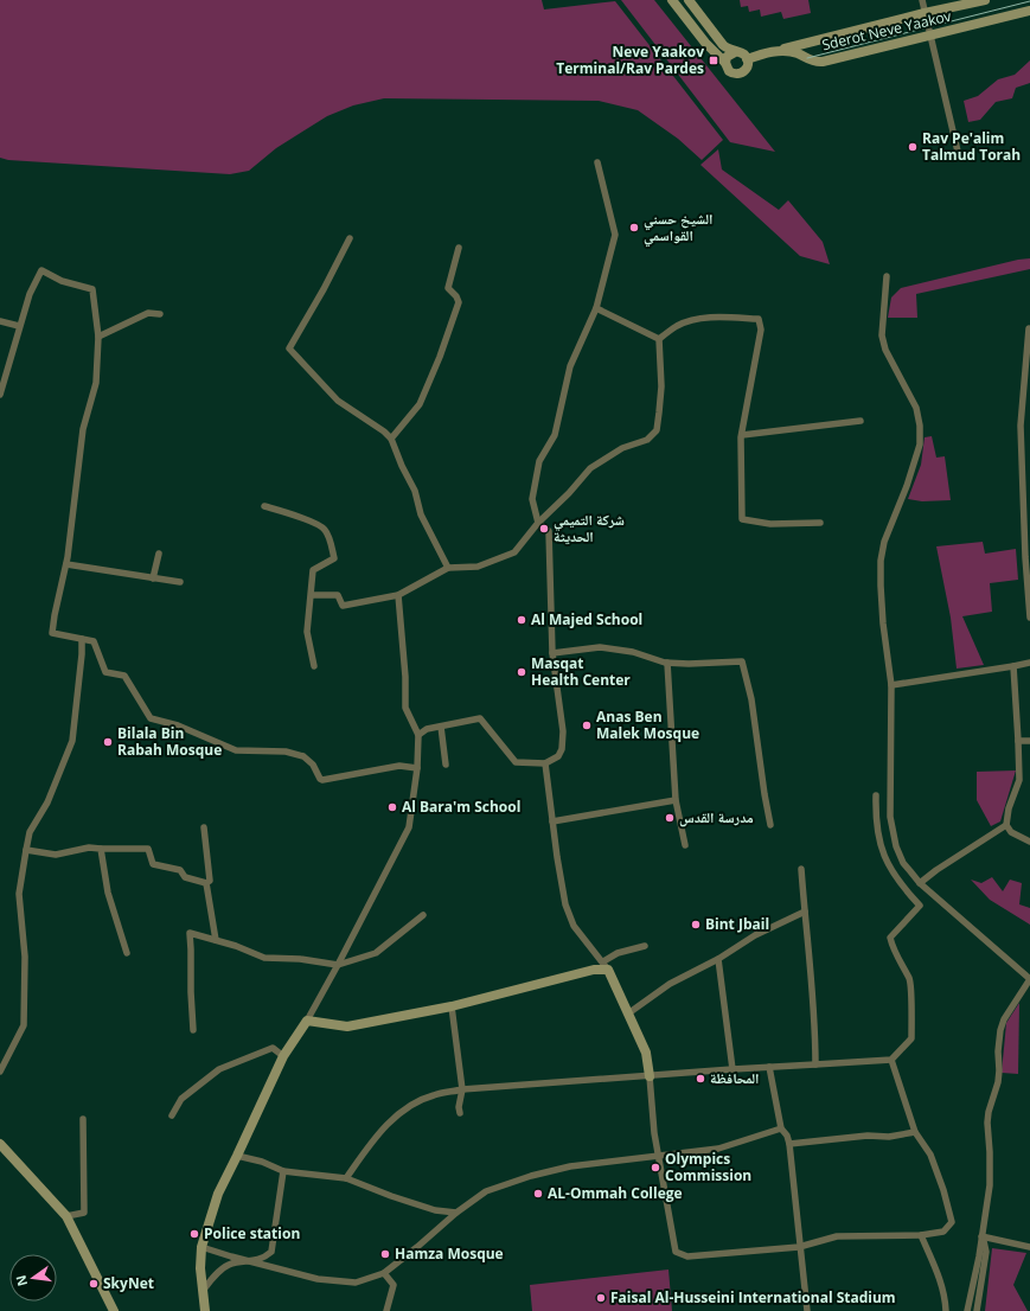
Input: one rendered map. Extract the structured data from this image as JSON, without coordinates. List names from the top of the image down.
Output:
{
  "streets": {
    "street": ["Sderot Neve Yaakov"]
  },
  "places": {
    "transit": ["Neve Yaakov Terminal/Rav Pardes"],
    "other": [
      "Rav Pe'alim Talmud Torah",
      "الشيخ حسني القواسمي",
      "شركة التميمي الحديثة",
      "Al Majed School",
      "Masqat Health Center",
      "Anas Ben Malek Mosque",
      "Bilala Bin Rabah Mosque",
      "Al Bara'm School",
      "مدرسة القدس",
      "Bint Jbail",
      "المحافظة",
      "Olympics Commission",
      "AL-Ommah College",
      "Police station",
      "Hamza Mosque",
      "SkyNet",
      "Faisal Al-Husseini International Stadium"
    ]
  },
  "north": "left"
}
